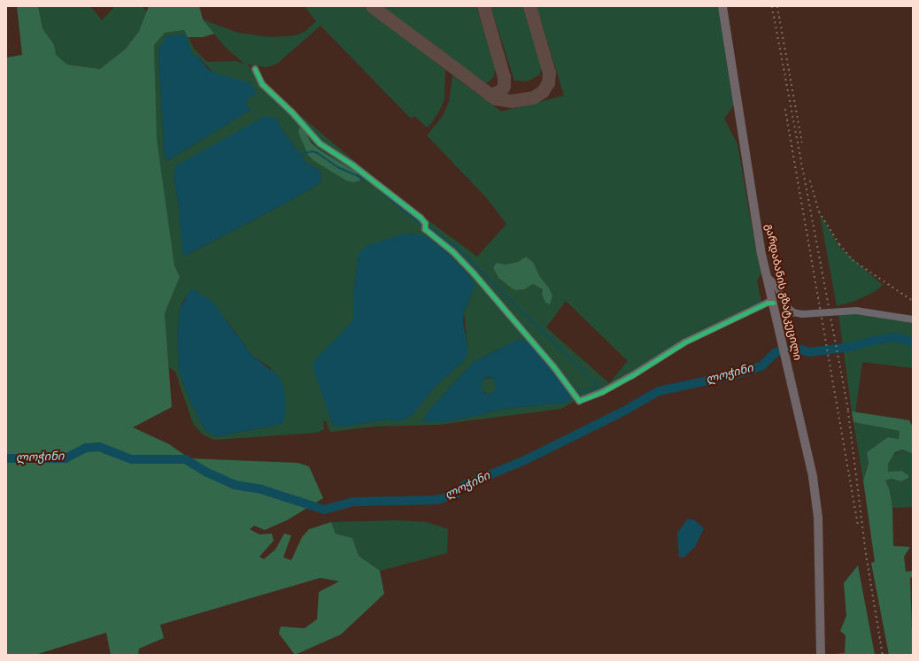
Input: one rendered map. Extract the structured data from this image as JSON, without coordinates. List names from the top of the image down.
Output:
{
  "streets": {
    "main road": ["გარდაბანის გზატკეცილი"]
  },
  "water": ["ლოჭინი"]
}
